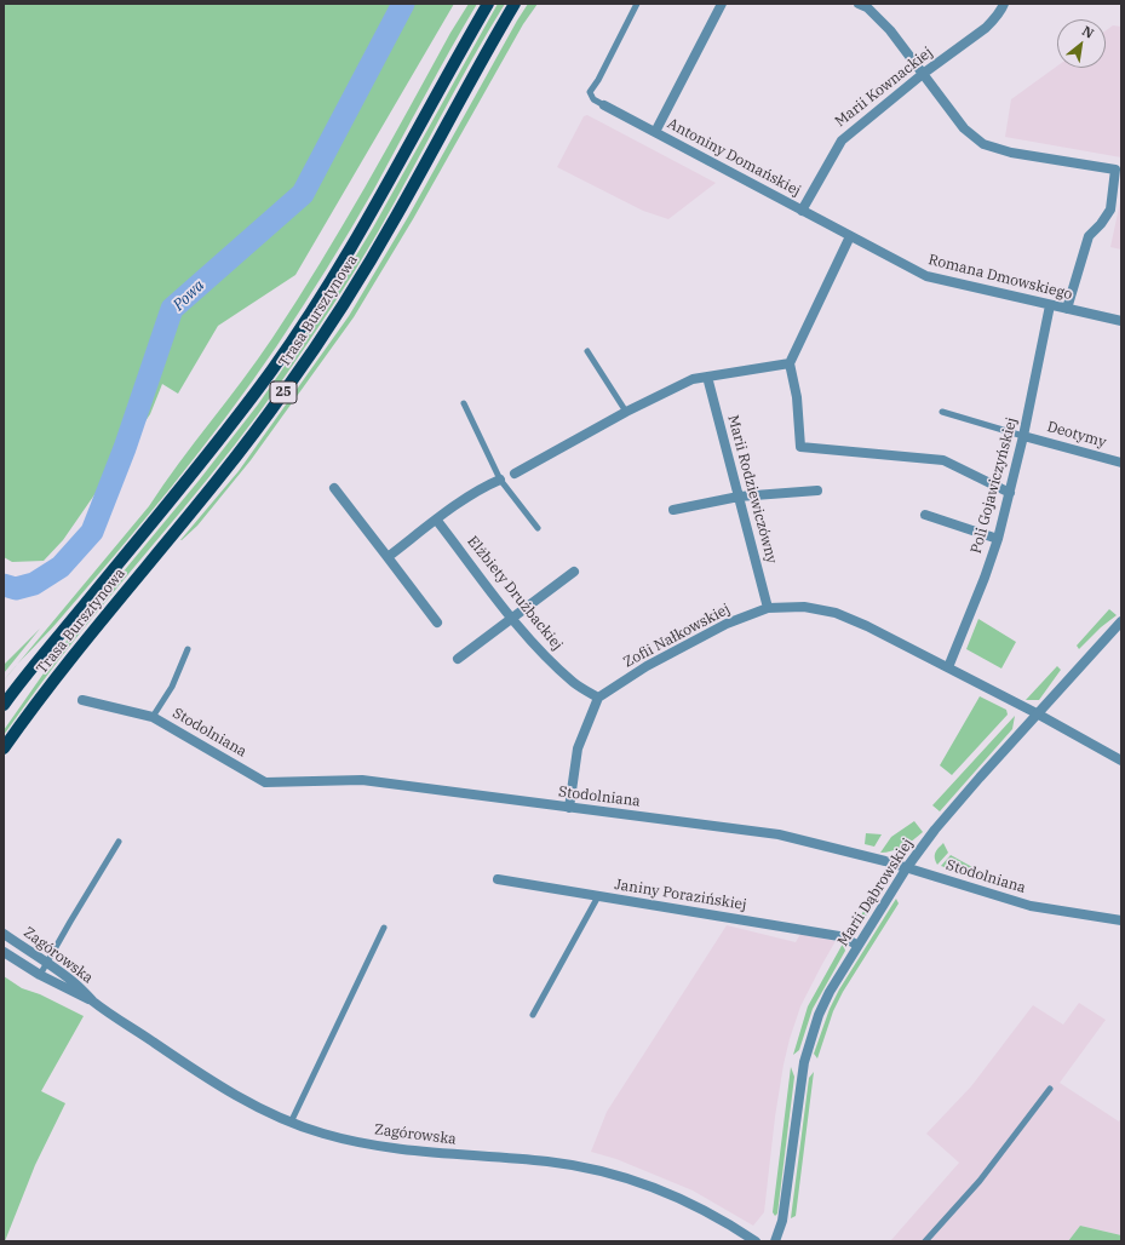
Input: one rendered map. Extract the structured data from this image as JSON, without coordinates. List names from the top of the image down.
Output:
{
  "streets": {
    "main road": ["Trasa Bursztynowa", "25"],
    "street": [
      "Marii Kownackiej",
      "Antoniny Domańskiej",
      "Romana Dmowskiego",
      "Deotymy",
      "Poli Gojawiczyńskiej",
      "Marii Rodziewiczówny",
      "Elżbiety Drużbackiej",
      "Zofii Nałkowskiej",
      "Stodolniana",
      "Marii Dąbrowskiej",
      "Janiny Porazińskiej",
      "Zagórowska"
    ]
  },
  "crossings": [
    ["Marii Kownackiej", "Antoniny Domańskiej"],
    ["Antoniny Domańskiej", "Romana Dmowskiego"],
    ["Romana Dmowskiego", "Poli Gojawiczyńskiej"],
    ["Deotymy", "Poli Gojawiczyńskiej"],
    ["Poli Gojawiczyńskiej", "Zofii Nałkowskiej"],
    ["Marii Rodziewiczówny", "Zofii Nałkowskiej"],
    ["Elżbiety Drużbackiej", "Zofii Nałkowskiej"],
    ["Zofii Nałkowskiej", "Marii Dąbrowskiej"],
    ["Stodolniana", "Marii Dąbrowskiej"],
    ["Marii Dąbrowskiej", "Janiny Porazińskiej"]
  ],
  "water": ["Powa"],
  "north": "top right"
}
